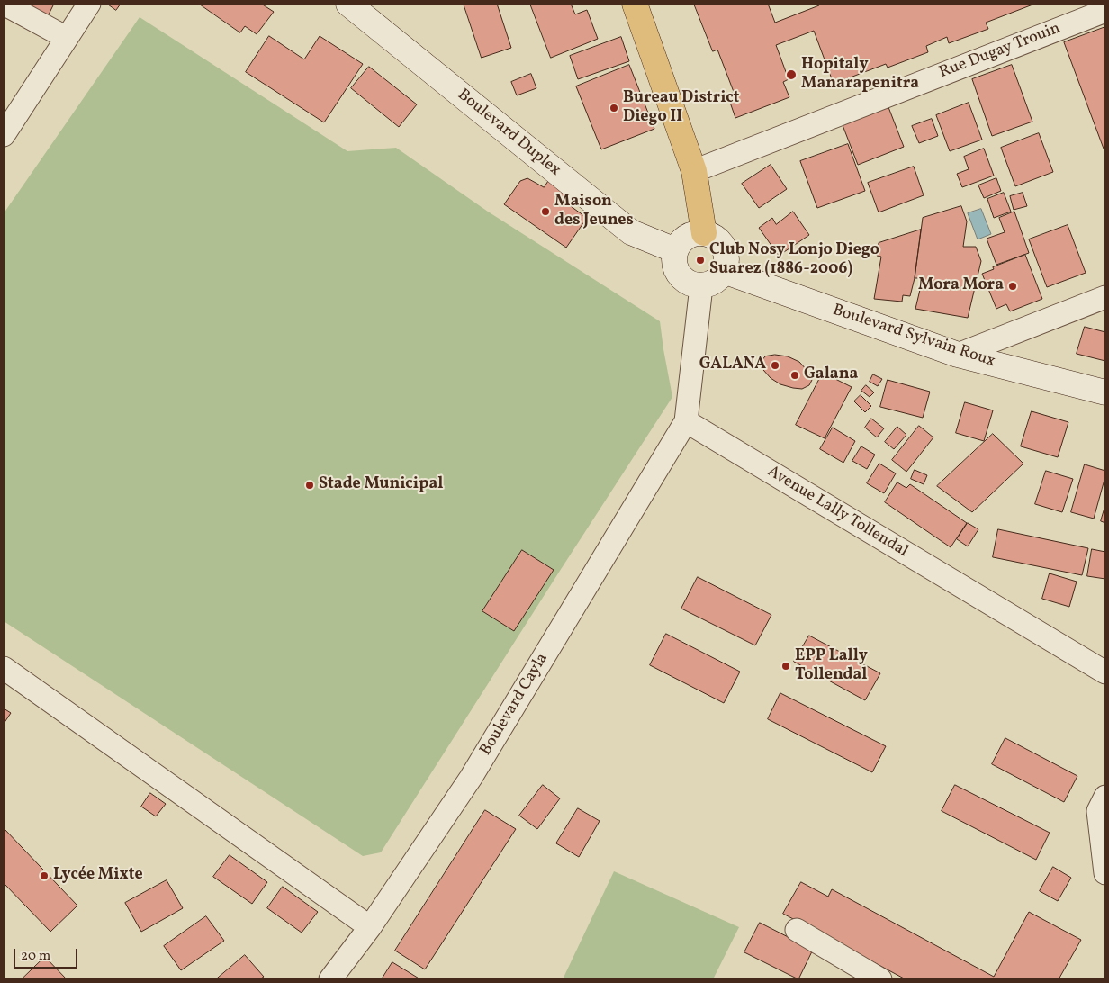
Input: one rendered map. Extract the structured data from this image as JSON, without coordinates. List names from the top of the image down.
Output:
{
  "streets": {
    "main road": ["Boulevard Duplex", "Boulevard Sylvain Roux"],
    "street": ["Rue Dugay Trouin", "Avenue Lally Tollendal", "Boulevard Cayla"]
  },
  "crossings": [
    ["Boulevard Duplex", "Boulevard Sylvain Roux"],
    ["Avenue Lally Tollendal", "Boulevard Cayla"]
  ],
  "places": [
    "Hopitaly Manarapenitra",
    "Bureau District Diego II",
    "Maison des Jeunes",
    "Club Nosy Lonjo Diego Suarez (1886-2006)",
    "Mora Mora",
    "GALANA",
    "Galana",
    "Stade Municipal",
    "EPP Lally Tollendal",
    "Lycée Mixte"
  ],
  "scale_bar": "20 m"
}
